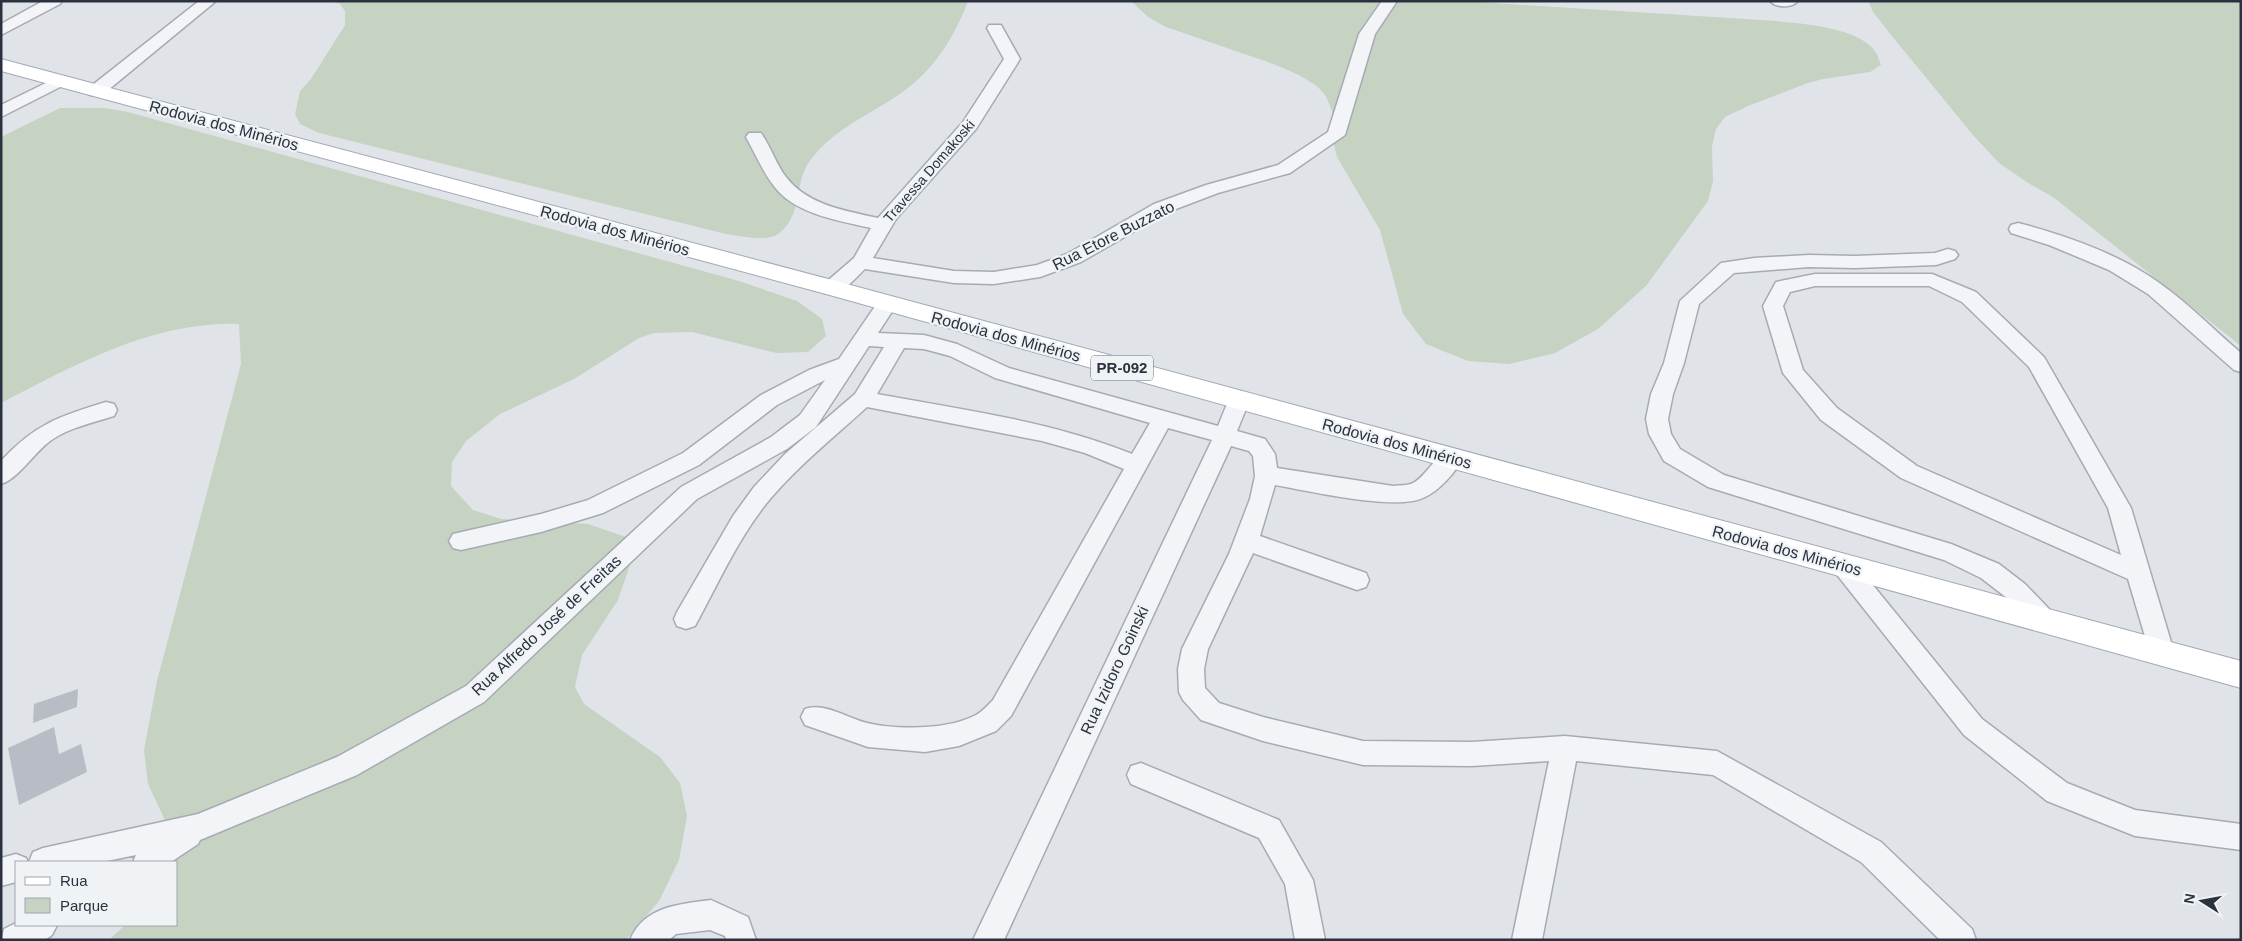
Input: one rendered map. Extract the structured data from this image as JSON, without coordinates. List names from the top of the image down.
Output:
{
  "streets": {
    "main road": ["Rodovia dos Minérios", "PR-092"],
    "street": [
      "Travessa Domakoski",
      "Rua Etore Buzzato",
      "Rua Alfredo José de Freitas",
      "Rua Izidoro Goinski"
    ]
  },
  "crossings": [
    ["Rodovia dos Minérios", "Rua Alfredo José de Freitas"],
    ["Rodovia dos Minérios", "Rua Izidoro Goinski"],
    ["Travessa Domakoski", "Rua Etore Buzzato"]
  ],
  "legend": ["Rua", "Parque"],
  "north": "left"
}
